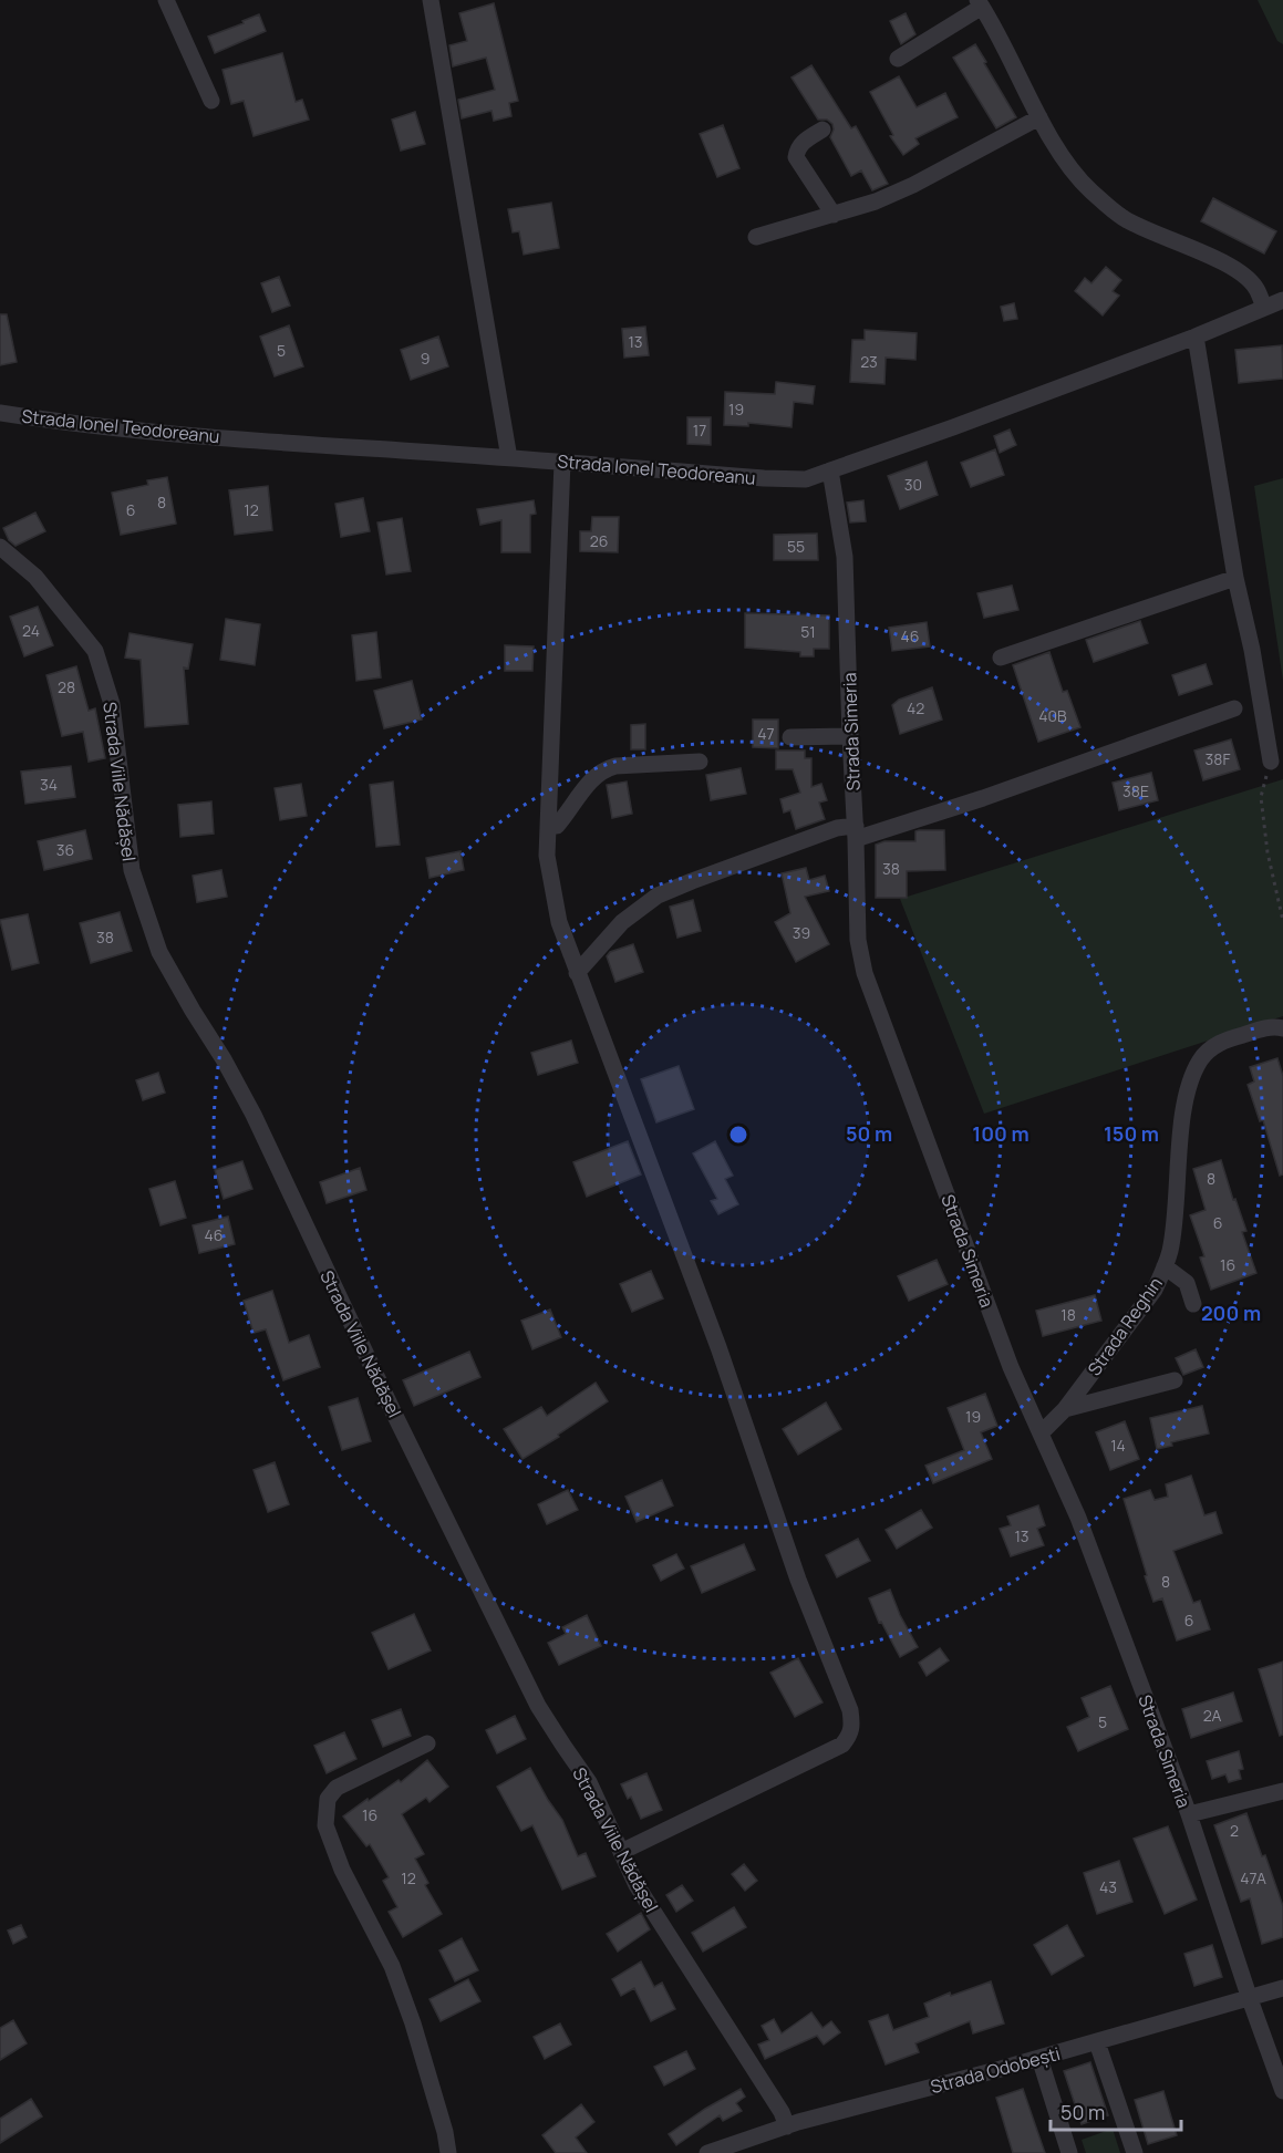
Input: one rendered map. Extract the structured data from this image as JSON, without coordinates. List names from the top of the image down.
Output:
{
  "streets": {
    "street": [
      "Strada Ionel Teodoreanu",
      "Strada Simeria",
      "Strada Viile Nădășel",
      "Strada Reghin",
      "Strada Odobești"
    ]
  },
  "crossings": [
    ["Strada Ionel Teodoreanu", "Strada Simeria"],
    ["Strada Simeria", "Strada Reghin"],
    ["Strada Simeria", "Strada Odobești"],
    ["Strada Viile Nădășel", "Strada Odobești"]
  ],
  "house_numbers": [
    "13",
    "5",
    "9",
    "23",
    "19",
    "17",
    "30",
    "8",
    "6",
    "12",
    "26",
    "55",
    "24",
    "51",
    "46",
    "28",
    "42",
    "40B",
    "47",
    "38F",
    "34",
    "38E",
    "36",
    "38",
    "39",
    "38",
    "8",
    "6",
    "46",
    "16",
    "18",
    "19",
    "14",
    "13",
    "8",
    "6",
    "2A",
    "5",
    "16",
    "2",
    "12",
    "47A",
    "43"
  ],
  "scale_bar": "50 m",
  "rings": [
    "50 m",
    "100 m",
    "150 m",
    "200 m"
  ]
}
